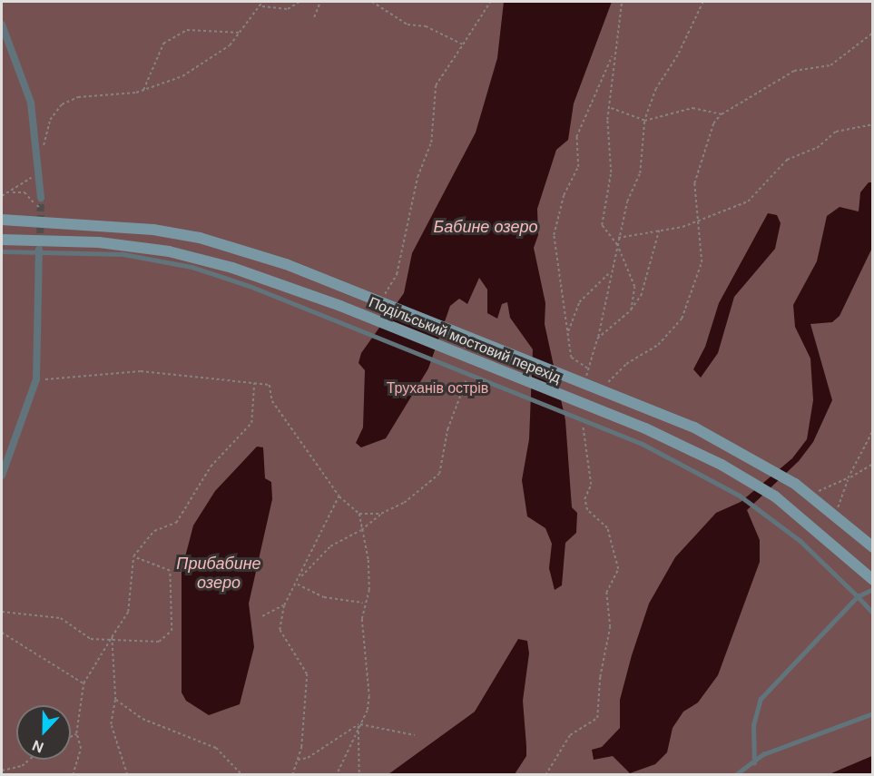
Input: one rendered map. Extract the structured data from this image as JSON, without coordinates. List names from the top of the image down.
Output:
{
  "streets": {
    "main road": ["Подільський мостовий перехід"]
  },
  "water": ["Бабине озеро", "Прибабине озеро"],
  "parks": ["Труханів острів"],
  "north": "bottom"
}
